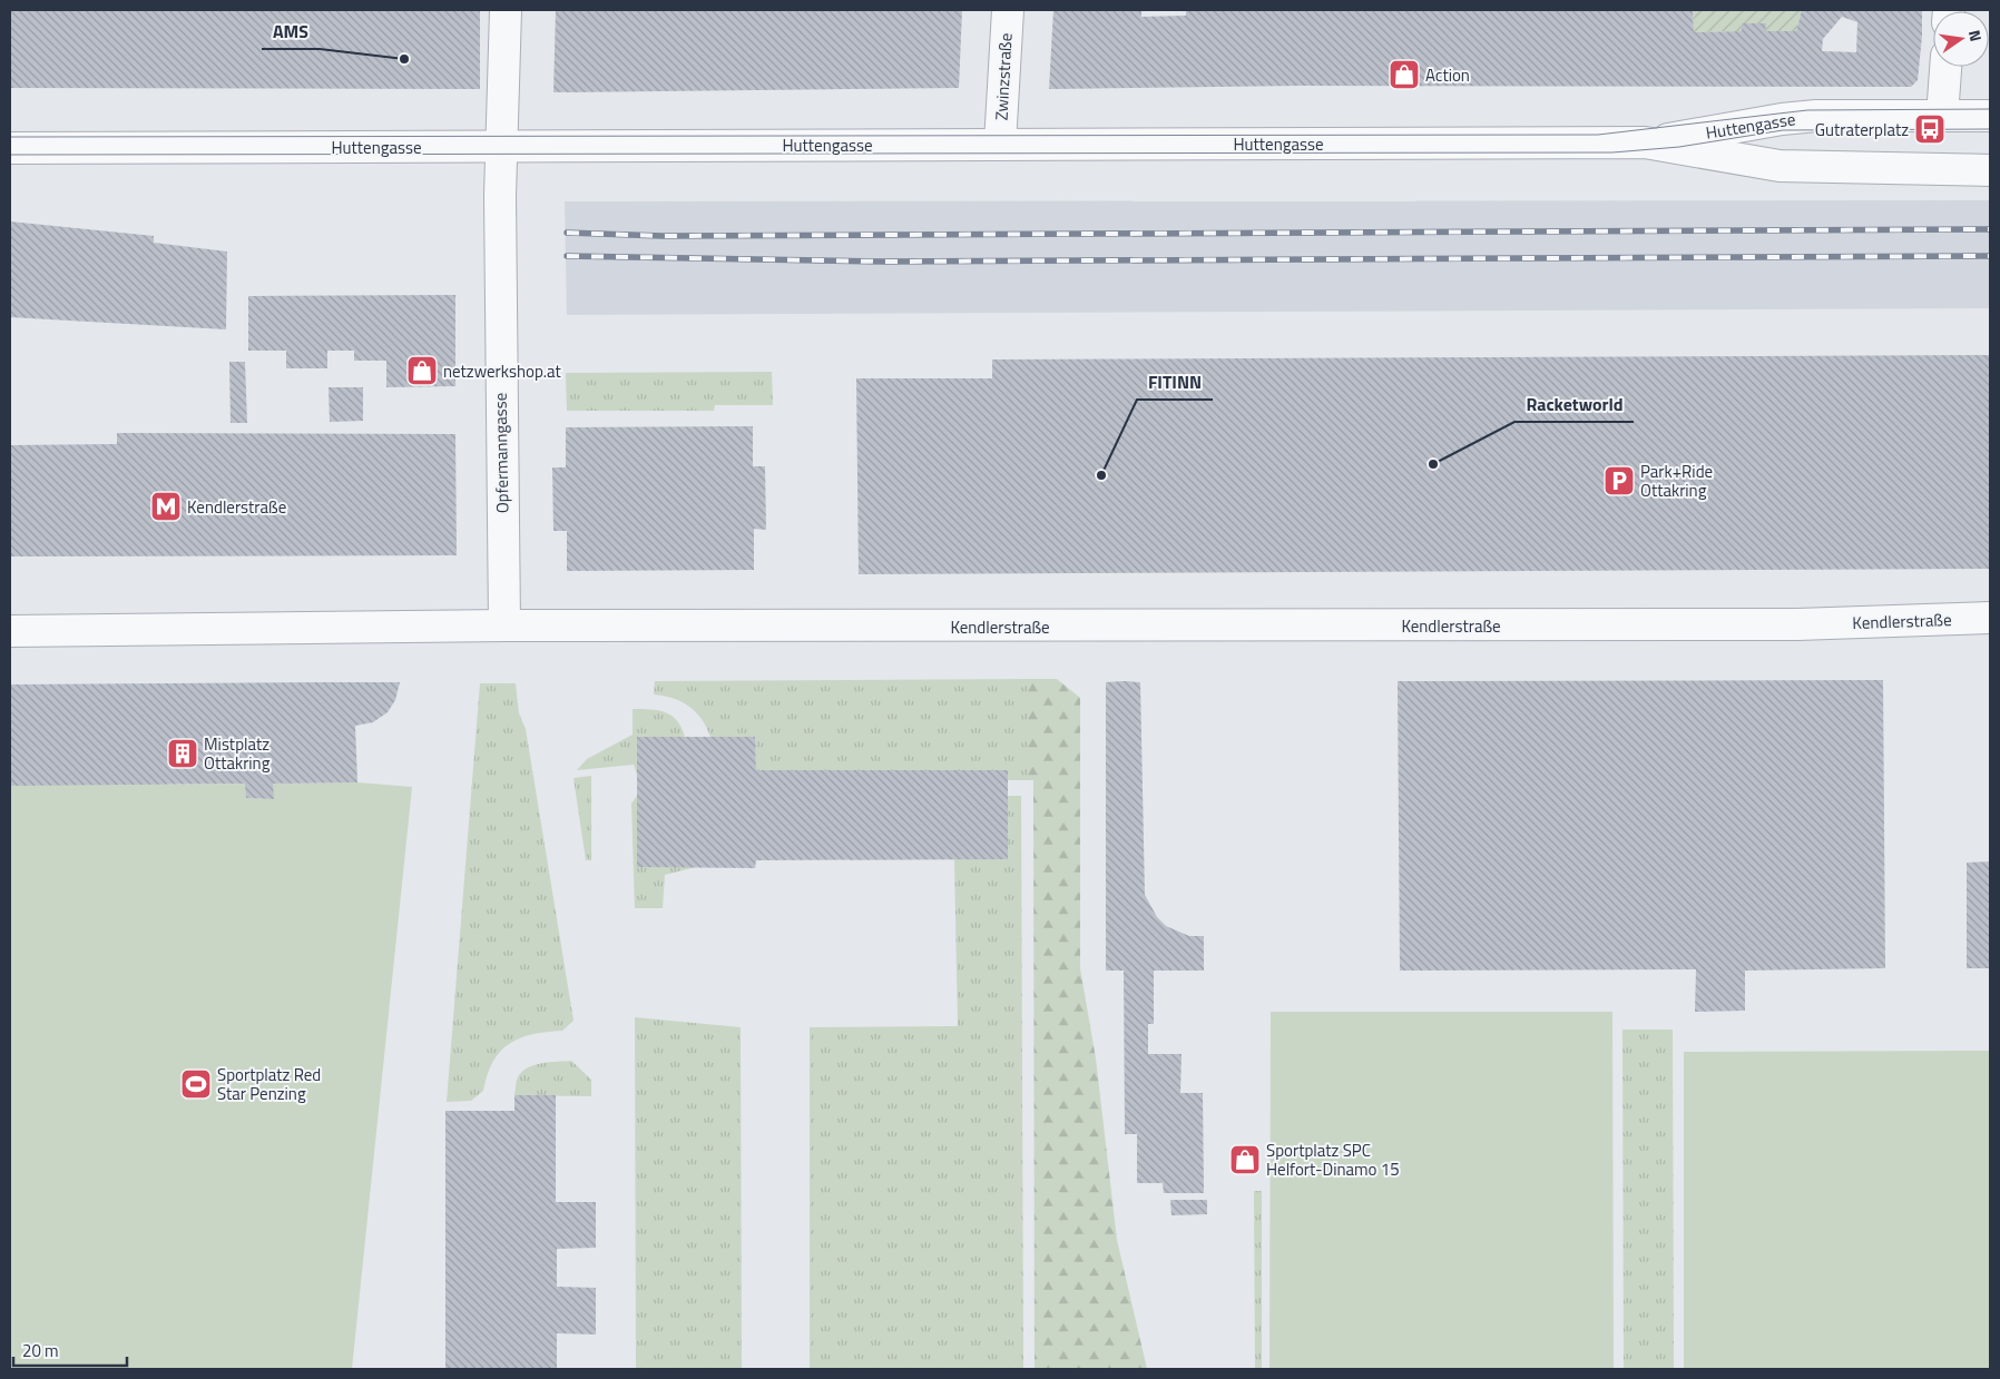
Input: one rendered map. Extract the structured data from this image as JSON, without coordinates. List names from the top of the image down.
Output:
{
  "streets": {
    "street": [
      "Zwinzstraße",
      "Huttengasse",
      "Opfermanngasse",
      "Kendlerstraße"
    ]
  },
  "crossings": [
    ["Zwinzstraße", "Huttengasse"],
    ["Huttengasse", "Opfermanngasse"],
    ["Opfermanngasse", "Kendlerstraße"]
  ],
  "places": {
    "other": ["AMS", "Racketworld", "FITINN"],
    "shop": ["Action", "netzwerkshop.at", "Sportplatz SPC Helfort-Dinamo 15"],
    "bus stop": ["Gutraterplatz"],
    "parking": ["Park+Ride Ottakring"],
    "metro station": ["Kendlerstraße"],
    "building": ["Mistplatz Ottakring"],
    "sports": ["Sportplatz Red Star Penzing"]
  },
  "scale_bar": "20 m",
  "north": "right"
}
